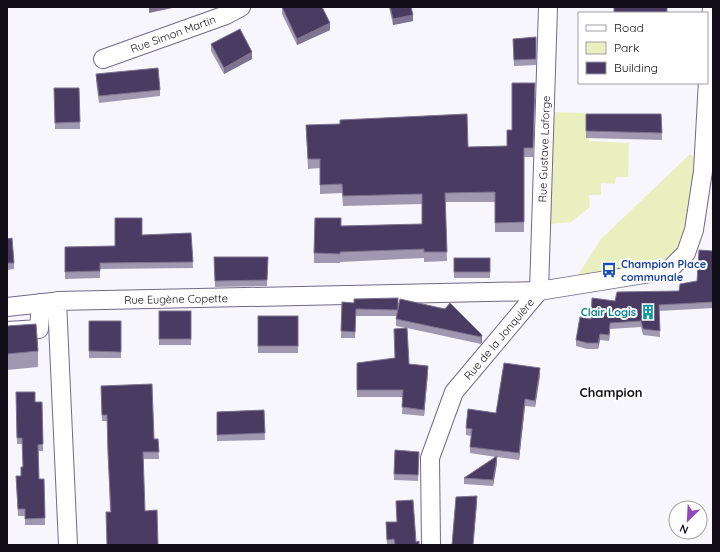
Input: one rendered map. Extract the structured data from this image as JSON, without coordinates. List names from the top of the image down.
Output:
{
  "streets": {
    "street": [
      "Rue Simon Martin",
      "Rue Gustave Laforge",
      "Rue Eugène Copette",
      "Rue de la Jonquière"
    ]
  },
  "crossings": [
    ["Rue Gustave Laforge", "Rue Eugène Copette"],
    ["Rue Gustave Laforge", "Rue de la Jonquière"],
    ["Rue Eugène Copette", "Rue de la Jonquière"]
  ],
  "districts": ["Champion"],
  "places": {
    "bus stop": ["Champion Place communale"],
    "building": ["Clair Logis"]
  },
  "legend": ["Road", "Park", "Building"],
  "north": "bottom left"
}
